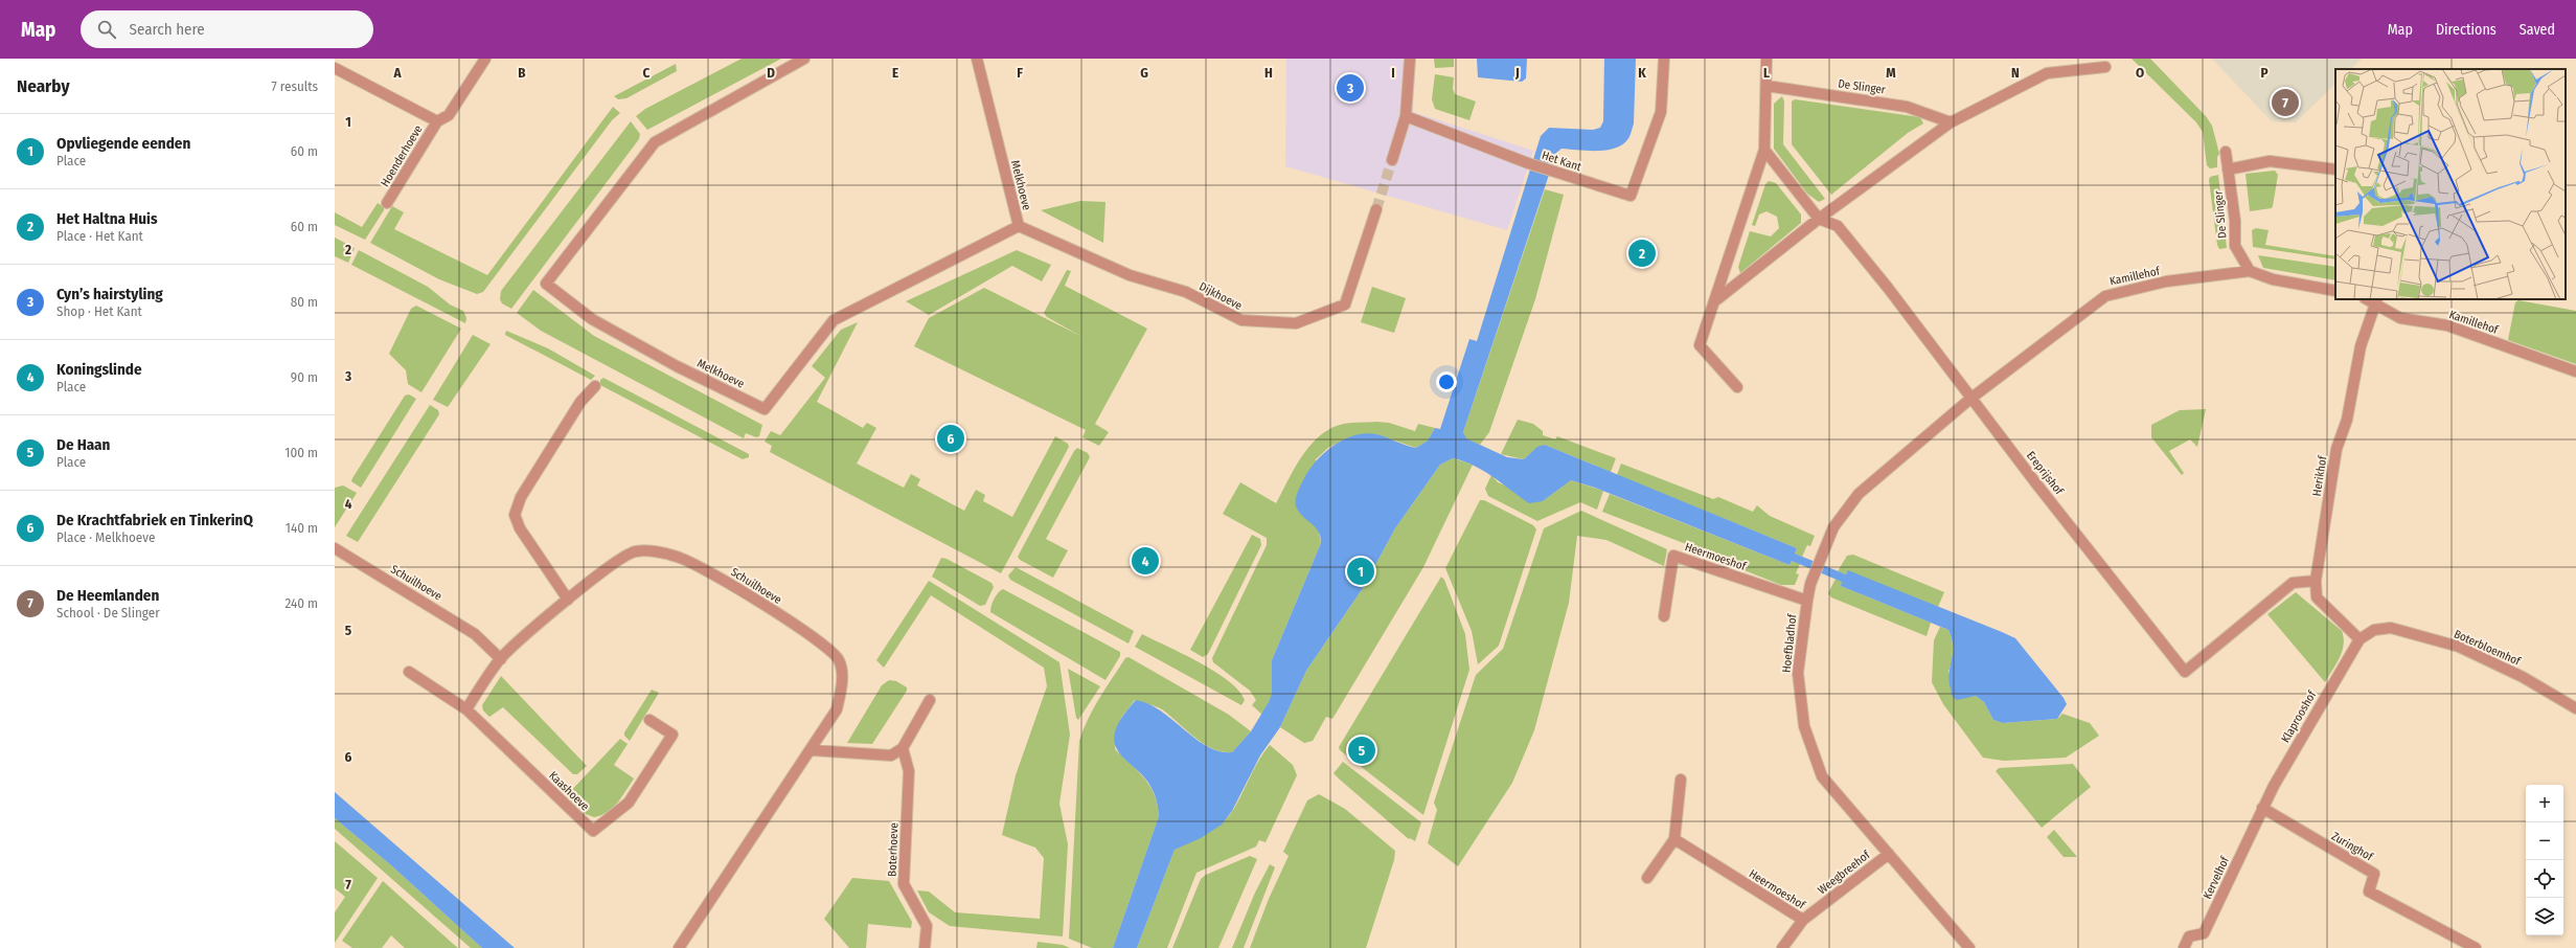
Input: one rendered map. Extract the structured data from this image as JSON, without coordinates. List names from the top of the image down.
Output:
{
  "streets": {
    "street": [
      "De Slinger",
      "Hoenderhoeve",
      "Het Kant",
      "Melkhoeve",
      "Kamillehof",
      "Dijkhoeve",
      "Ereprijshof",
      "Herikhof",
      "Heermoeshof",
      "Schuilhoeve",
      "Hoefbladhof",
      "Boterbloemhof",
      "Klaprooshof",
      "Kaashoeve",
      "Zuringhof",
      "Boterhoeve",
      "Weegbreehof",
      "Kervelhof"
    ]
  },
  "crossings": [
    ["De Slinger", "Kamillehof"],
    ["Melkhoeve", "Dijkhoeve"],
    ["Kamillehof", "Ereprijshof"],
    ["Kamillehof", "Herikhof"],
    ["Kamillehof", "Hoefbladhof"],
    ["Ereprijshof", "Herikhof"],
    ["Ereprijshof", "Hoefbladhof"],
    ["Herikhof", "Boterbloemhof"],
    ["Herikhof", "Klaprooshof"],
    ["Heermoeshof", "Hoefbladhof"],
    ["Heermoeshof", "Weegbreehof"],
    ["Schuilhoeve", "Kaashoeve"],
    ["Hoefbladhof", "Weegbreehof"],
    ["Boterbloemhof", "Klaprooshof"],
    ["Klaprooshof", "Zuringhof"],
    ["Klaprooshof", "Kervelhof"],
    ["Zuringhof", "Kervelhof"]
  ],
  "page": {
    "header": "Map",
    "search": "Search here",
    "nav": ["Map", "Directions", "Saved"],
    "heading": ["Nearby", "7 results"],
    "pins": [
      "3",
      "7",
      "2",
      "6",
      "4",
      "1",
      "5"
    ],
    "list": [
      {
        "mark": "1",
        "name": "Opvliegende eenden",
        "note": "Place",
        "value": "60 m"
      },
      {
        "mark": "2",
        "name": "Het Haltna Huis",
        "note": "Place · Het Kant",
        "value": "60 m"
      },
      {
        "mark": "3",
        "name": "Cyn’s hairstyling",
        "note": "Shop · Het Kant",
        "value": "80 m"
      },
      {
        "mark": "4",
        "name": "Koningslinde",
        "note": "Place",
        "value": "90 m"
      },
      {
        "mark": "5",
        "name": "De Haan",
        "note": "Place",
        "value": "100 m"
      },
      {
        "mark": "6",
        "name": "De Krachtfabriek en TinkerinQ",
        "note": "Place · Melkhoeve",
        "value": "140 m"
      },
      {
        "mark": "7",
        "name": "De Heemlanden",
        "note": "School · De Slinger",
        "value": "240 m"
      }
    ],
    "map_buttons": ["+", "−"]
  },
  "grid": {
    "columns": [
      "A",
      "B",
      "C",
      "D",
      "E",
      "F",
      "G",
      "H",
      "I",
      "J",
      "K",
      "L",
      "M",
      "N",
      "O",
      "P"
    ],
    "rows": [
      "1",
      "2",
      "3",
      "4",
      "5",
      "6",
      "7"
    ]
  }
}
